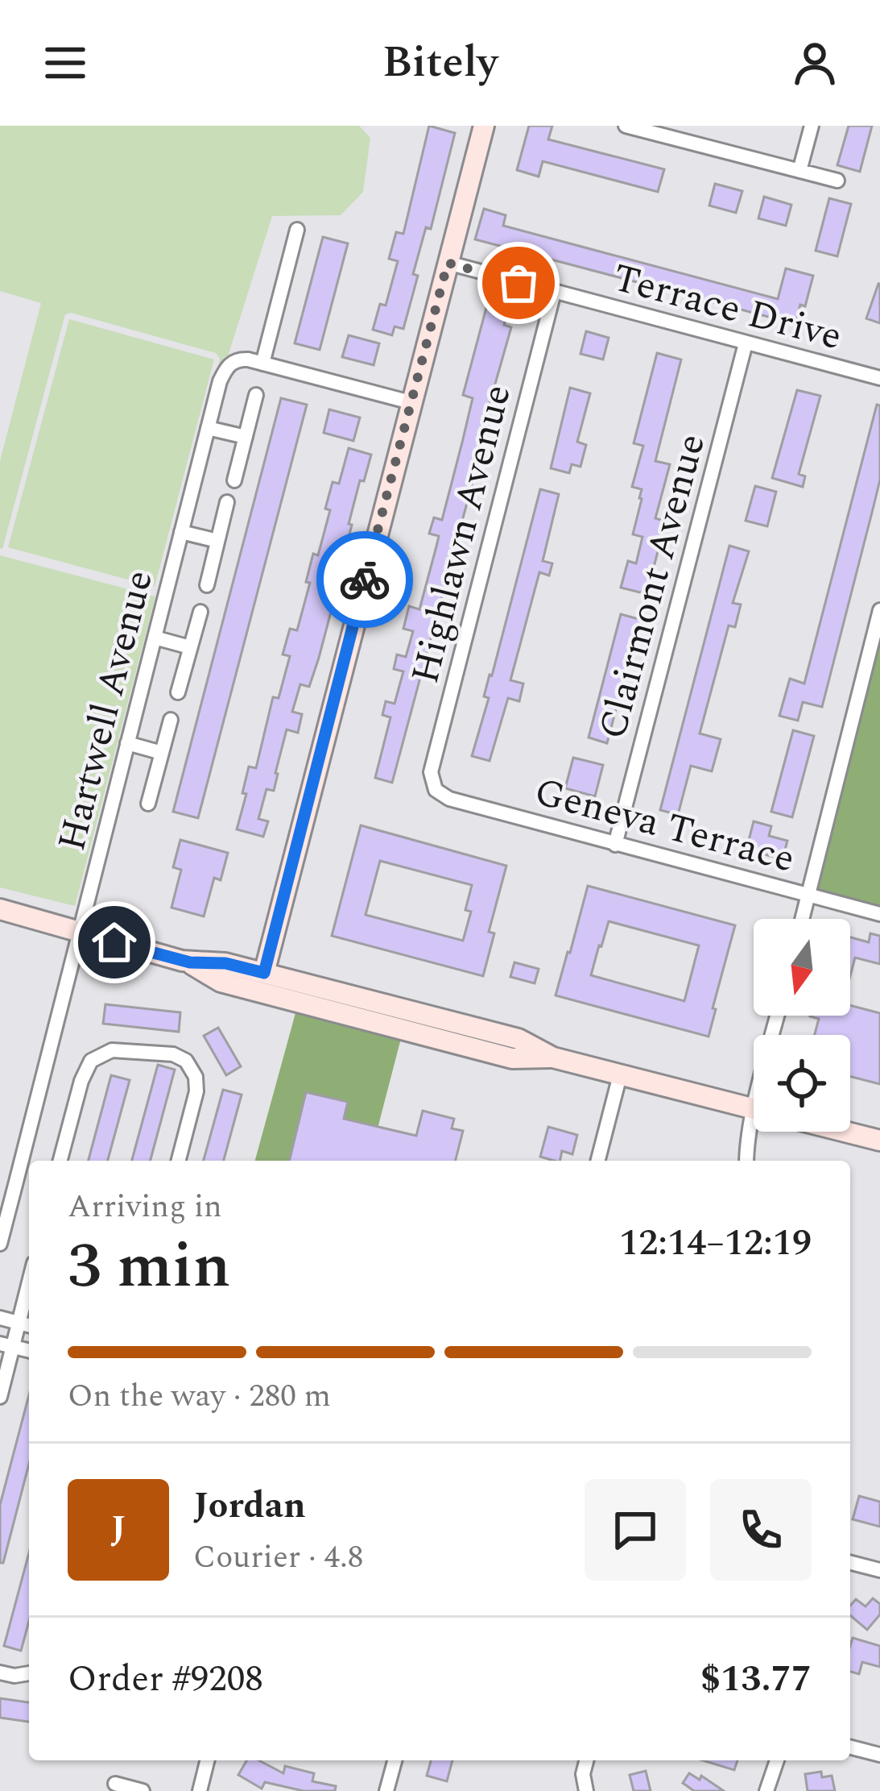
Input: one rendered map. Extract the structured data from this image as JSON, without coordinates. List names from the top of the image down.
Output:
{
  "streets": {
    "street": [
      "Terrace Drive",
      "Highlawn Avenue",
      "Clairmont Avenue",
      "Hartwell Avenue",
      "Geneva Terrace"
    ]
  },
  "crossings": [
    ["Terrace Drive", "Highlawn Avenue"],
    ["Terrace Drive", "Clairmont Avenue"],
    ["Highlawn Avenue", "Geneva Terrace"],
    ["Clairmont Avenue", "Geneva Terrace"]
  ],
  "north": "bottom",
  "page": {
    "header": "Bitely",
    "heading": ["3 min", "Arriving in", "12:14–12:19"],
    "panel": [
      "Jordan",
      "Courier · 4.8",
      "Order #9208",
      "$13.77"
    ],
    "bar": "On the way · 280 m",
    "round": "J"
  }
}
